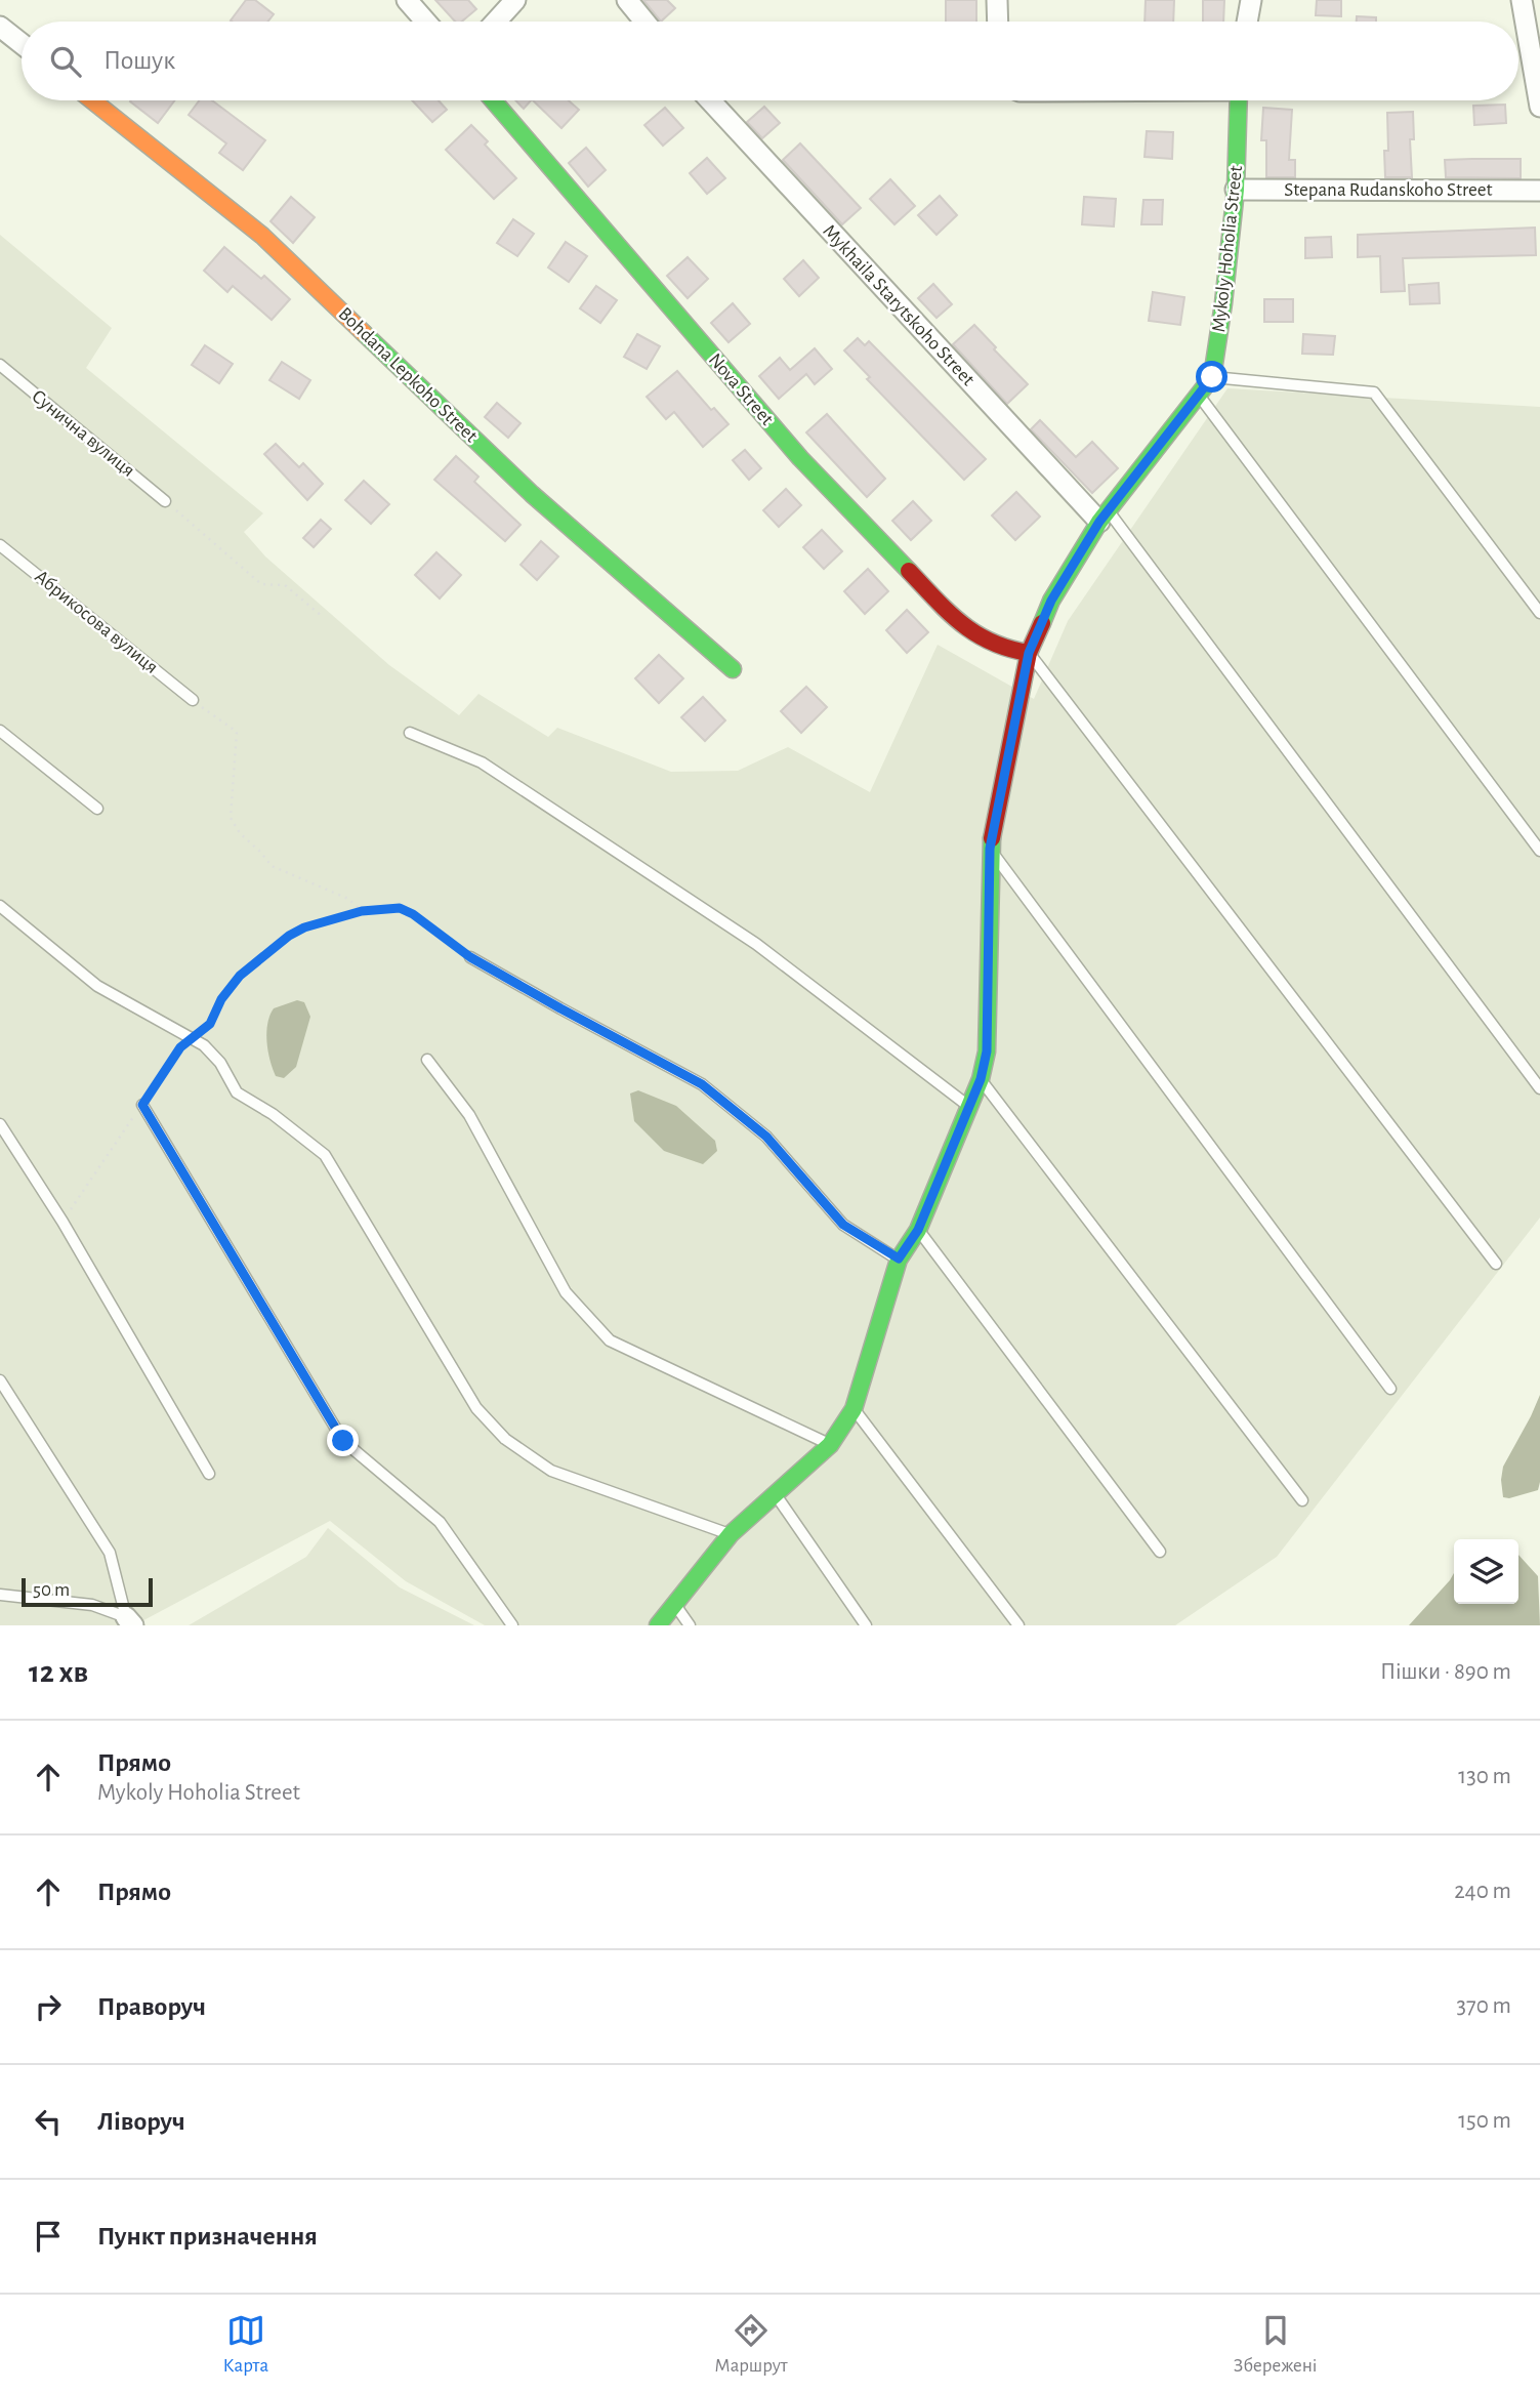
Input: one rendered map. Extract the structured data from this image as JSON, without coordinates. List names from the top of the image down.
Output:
{
  "streets": {
    "street": [
      "Stepana Rudanskoho Street",
      "Mykoly Hoholia Street",
      "Mykhaila Starytskoho Street",
      "Bohdana Lepkoho Street",
      "Nova Street"
    ],
    "lane": ["Сунична вулиця", "Абрикосова вулиця"]
  },
  "crossings": [
    ["Stepana Rudanskoho Street", "Mykoly Hoholia Street"],
    ["Mykoly Hoholia Street", "Mykhaila Starytskoho Street"],
    ["Mykoly Hoholia Street", "Nova Street"]
  ],
  "scale_bar": "50 m",
  "page": {
    "search": "Пошук",
    "scale": "50 m",
    "heading": ["12 хв", "Пішки · 890 m"],
    "list": [
      ["Прямо", "Mykoly Hoholia Street", "130 m"],
      ["Прямо", "240 m"],
      ["Праворуч", "370 m"],
      ["Ліворуч", "150 m"],
      "Пункт призначення"
    ],
    "nav": ["Карта", "Маршрут", "Збережені"]
  }
}
